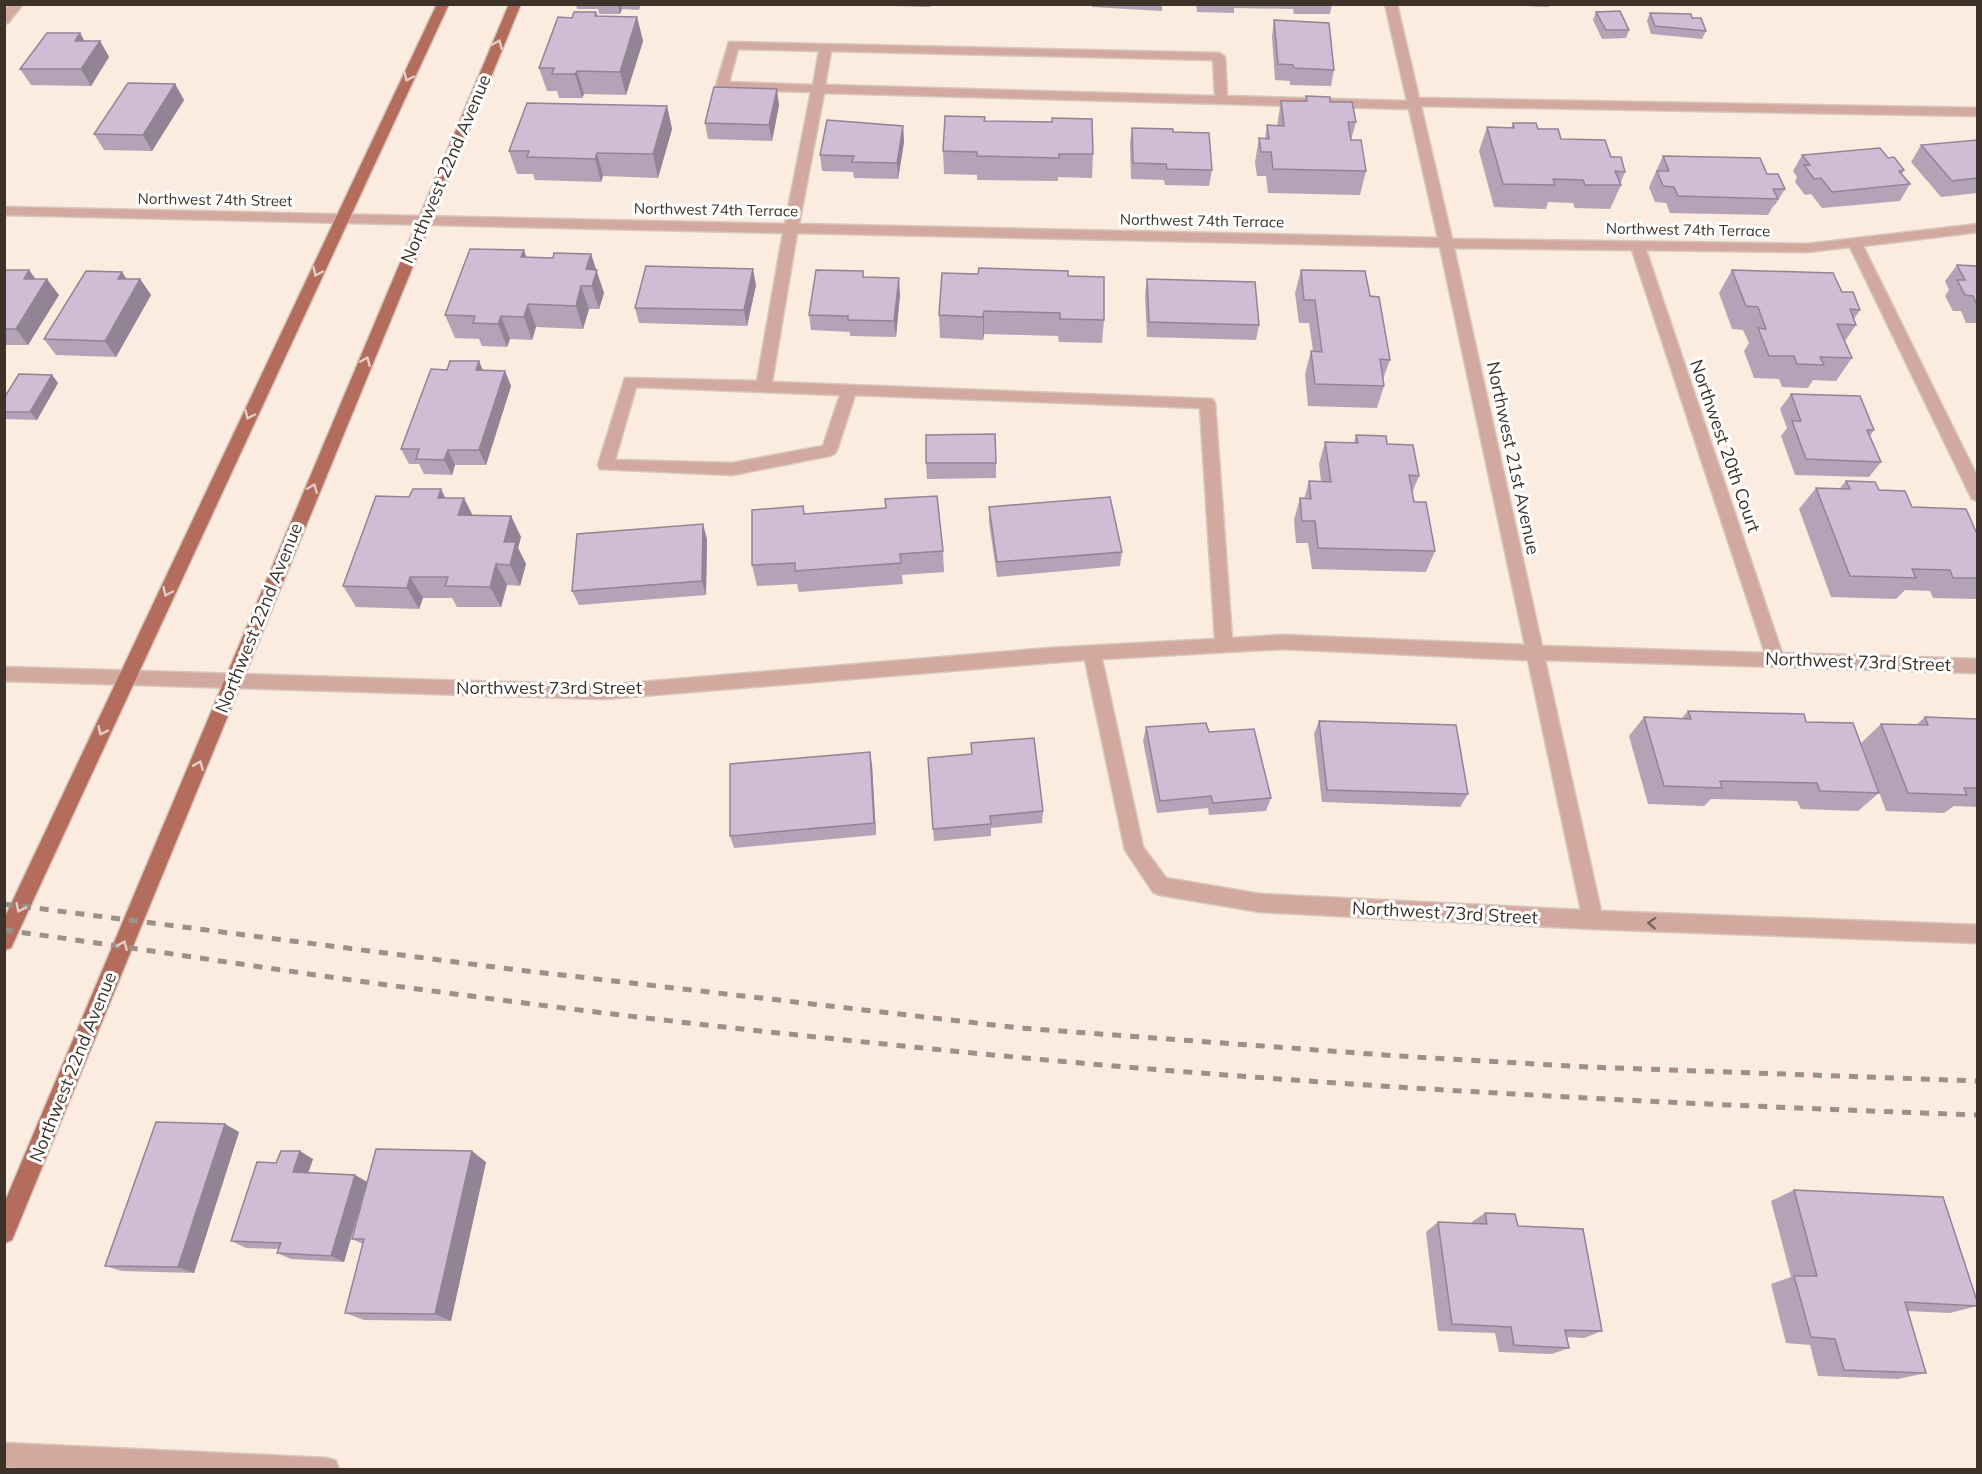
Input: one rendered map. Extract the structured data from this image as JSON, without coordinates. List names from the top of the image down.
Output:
{
  "streets": {
    "main road": ["Northwest 22nd Avenue"],
    "street": [
      "Northwest 74th Street",
      "Northwest 74th Terrace",
      "Northwest 20th Court",
      "Northwest 21st Avenue",
      "Northwest 73rd Street"
    ]
  },
  "crossings": [
    ["Northwest 22nd Avenue", "Northwest 74th Street"],
    ["Northwest 22nd Avenue", "Northwest 74th Terrace"],
    ["Northwest 22nd Avenue", "Northwest 73rd Street"],
    ["Northwest 74th Street", "Northwest 74th Terrace"],
    ["Northwest 74th Terrace", "Northwest 20th Court"],
    ["Northwest 74th Terrace", "Northwest 21st Avenue"],
    ["Northwest 20th Court", "Northwest 73rd Street"],
    ["Northwest 21st Avenue", "Northwest 73rd Street"]
  ]
}
